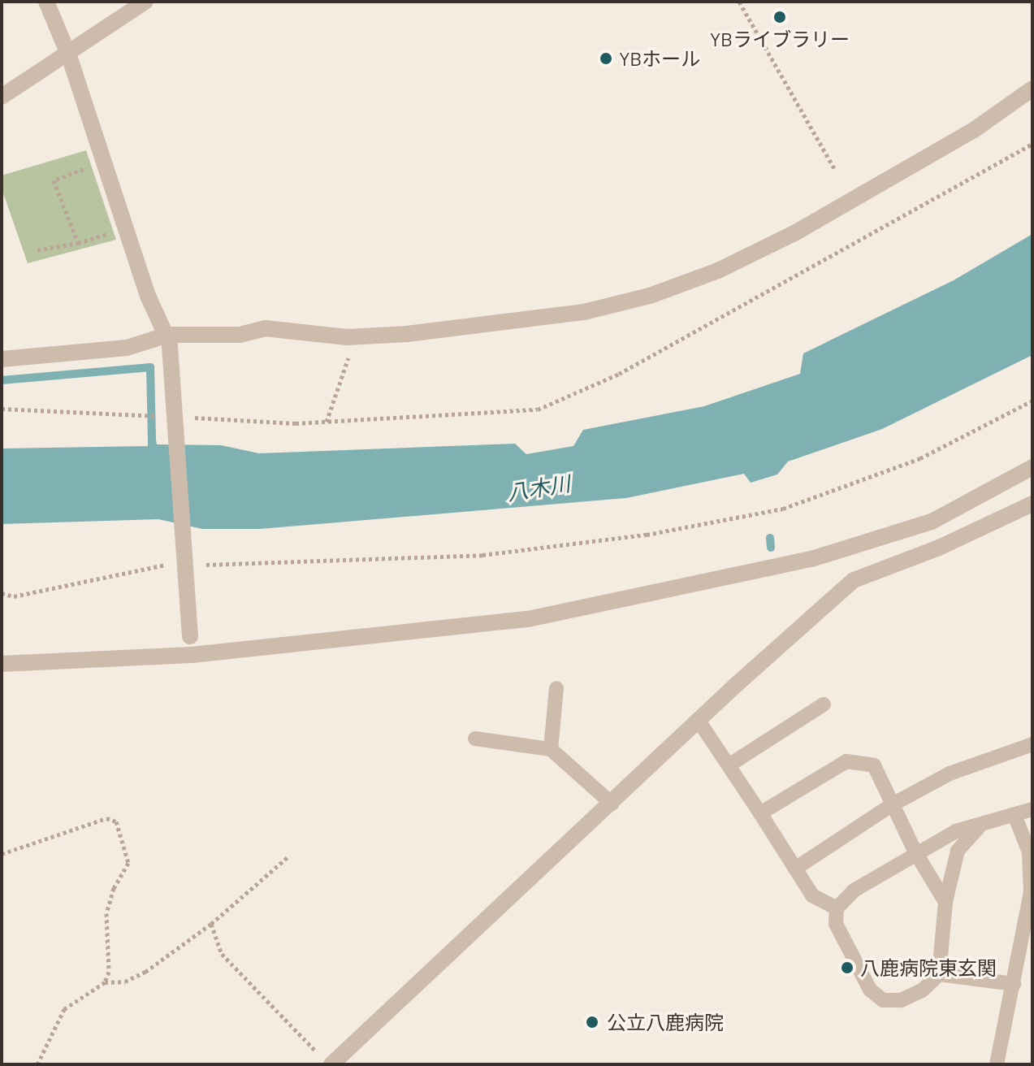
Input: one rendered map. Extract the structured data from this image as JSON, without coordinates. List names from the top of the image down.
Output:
{
  "water": ["八木川"],
  "places": [
    "YBライブラリー",
    "YBホール",
    "八鹿病院東玄関",
    "公立八鹿病院"
  ]
}
